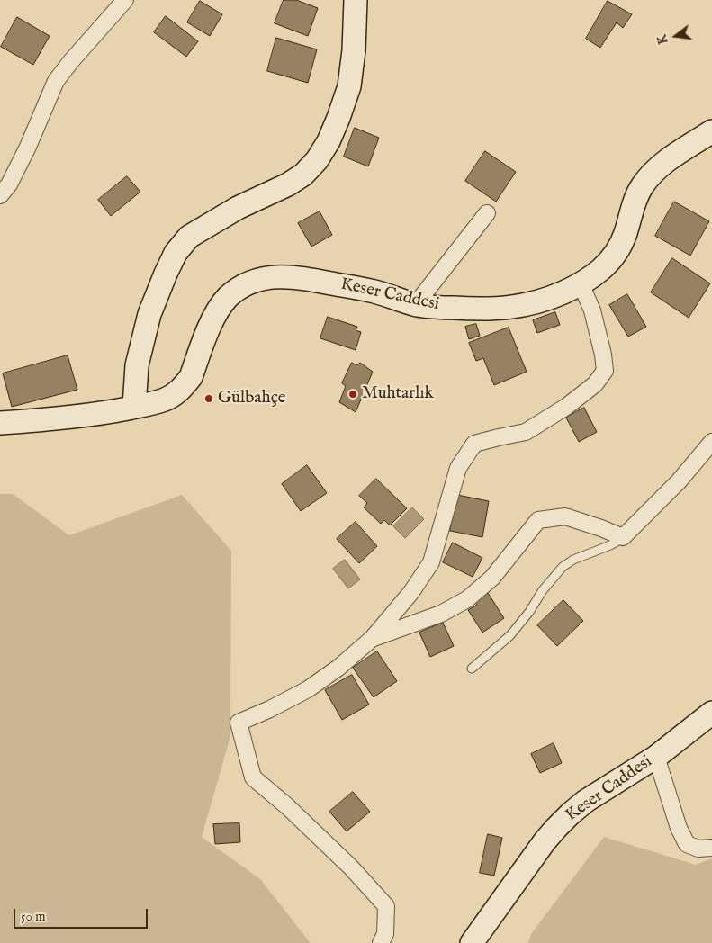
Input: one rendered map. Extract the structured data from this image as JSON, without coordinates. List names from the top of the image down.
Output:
{
  "streets": {
    "street": ["Keser Caddesi"]
  },
  "places": ["Muhtarlık", "Gülbahçe"],
  "scale_bar": "50 m",
  "north": "left"
}
